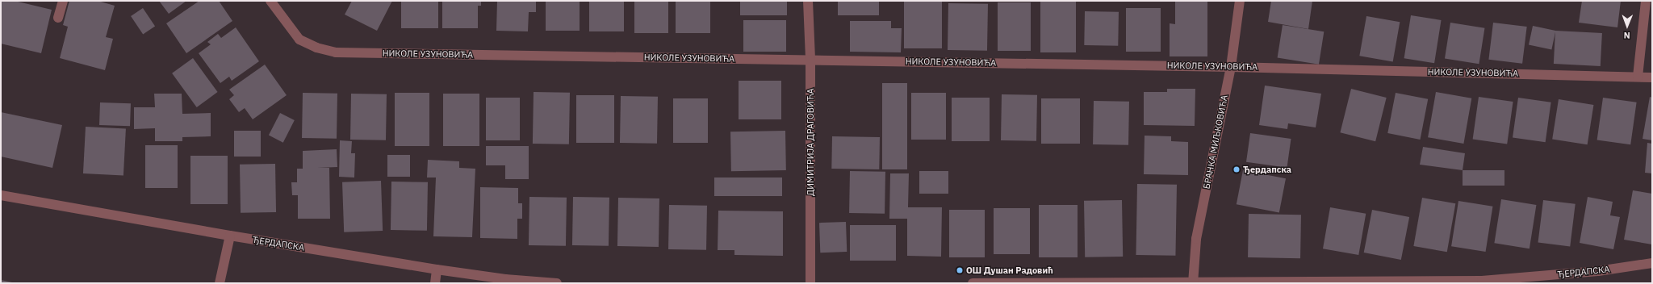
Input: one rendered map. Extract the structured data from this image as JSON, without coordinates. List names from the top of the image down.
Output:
{
  "streets": {
    "street": [
      "НИКОЛЕ УЗУНОВИЋА",
      "ДИМИТРИЈА ДРАГОВИЋА",
      "БРАНКА МИЉКОВИЋА",
      "ЂЕРДАПСКА"
    ]
  },
  "crossings": [
    ["НИКОЛЕ УЗУНОВИЋА", "ДИМИТРИЈА ДРАГОВИЋА"],
    ["НИКОЛЕ УЗУНОВИЋА", "БРАНКА МИЉКОВИЋА"],
    ["БРАНКА МИЉКОВИЋА", "ЂЕРДАПСКА"]
  ],
  "places": ["Ђердапска", "ОШ Душан Радовић"],
  "north": "bottom"
}
